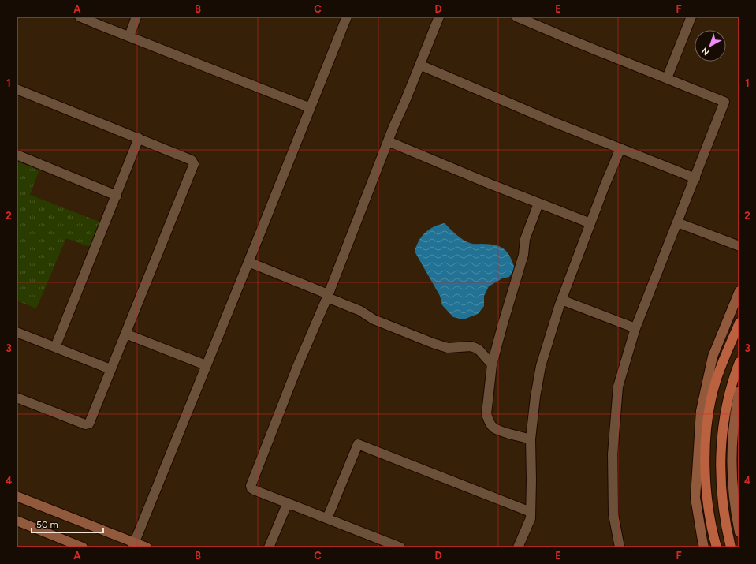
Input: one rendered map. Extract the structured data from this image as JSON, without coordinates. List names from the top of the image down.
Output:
{
  "scale_bar": "50 m",
  "north": "bottom left",
  "grid": {
    "columns": [
      "A",
      "B",
      "C",
      "D",
      "E",
      "F"
    ],
    "rows": [
      "1",
      "2",
      "3",
      "4"
    ]
  }
}
